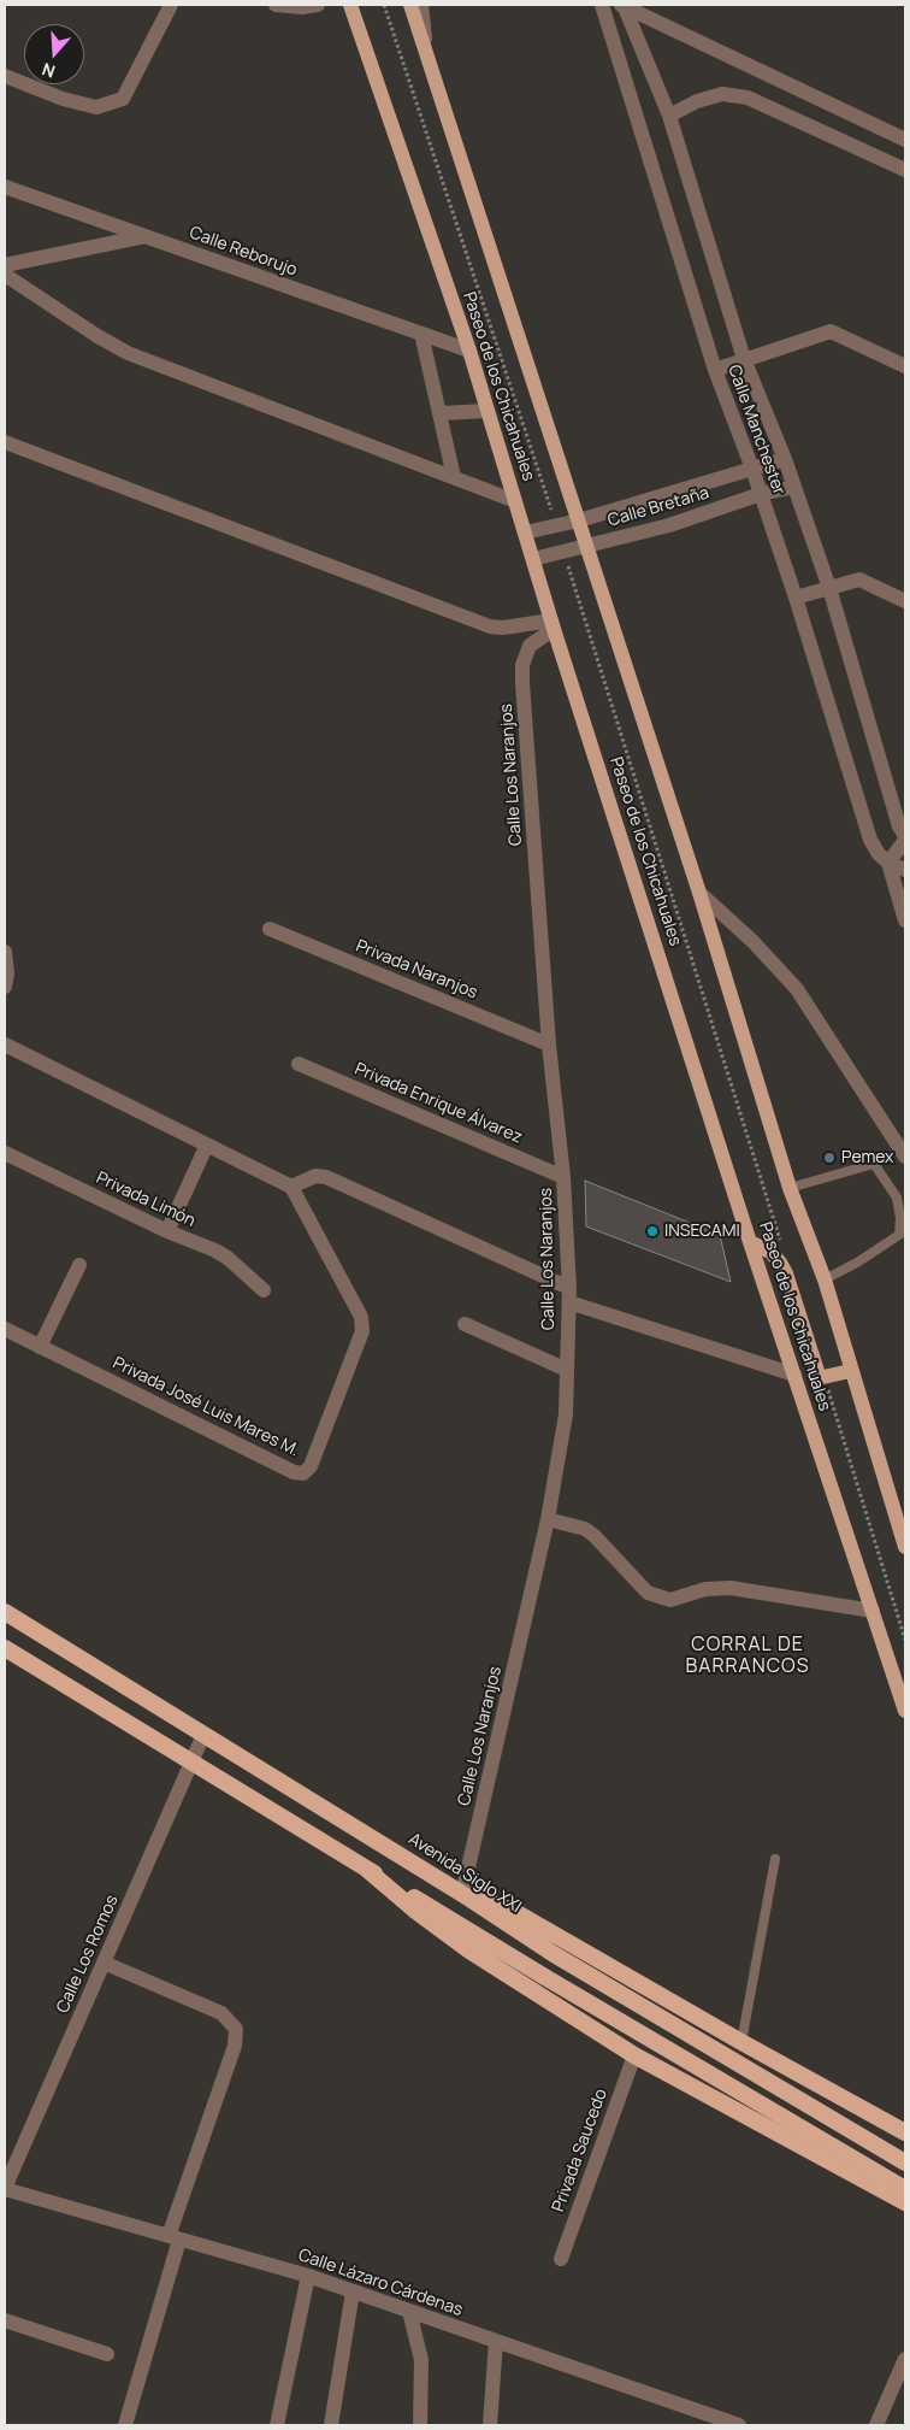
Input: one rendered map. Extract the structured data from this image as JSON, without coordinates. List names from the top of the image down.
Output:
{
  "streets": {
    "highway": ["Avenida Siglo XXI"],
    "main road": ["Paseo de los Chicahuales"],
    "street": [
      "Calle Reborujo",
      "Calle Manchester",
      "Calle Bretaña",
      "Calle Los Naranjos",
      "Privada Naranjos",
      "Privada Enrique Álvarez",
      "Privada Limón",
      "Privada José Luis Mares M.",
      "Calle Los Romos",
      "Privada Saucedo",
      "Calle Lázaro Cárdenas"
    ]
  },
  "crossings": [
    ["Calle Reborujo", "Paseo de los Chicahuales"],
    ["Paseo de los Chicahuales", "Calle Bretaña"],
    ["Paseo de los Chicahuales", "Calle Los Naranjos"],
    ["Calle Manchester", "Calle Bretaña"],
    ["Calle Los Naranjos", "Privada Naranjos"],
    ["Calle Los Naranjos", "Privada Enrique Álvarez"],
    ["Calle Los Naranjos", "Avenida Siglo XXI"],
    ["Avenida Siglo XXI", "Calle Los Romos"],
    ["Calle Los Romos", "Calle Lázaro Cárdenas"]
  ],
  "districts": ["CORRAL DE BARRANCOS"],
  "places": ["Pemex", "INSECAMI"],
  "north": "bottom"
}
